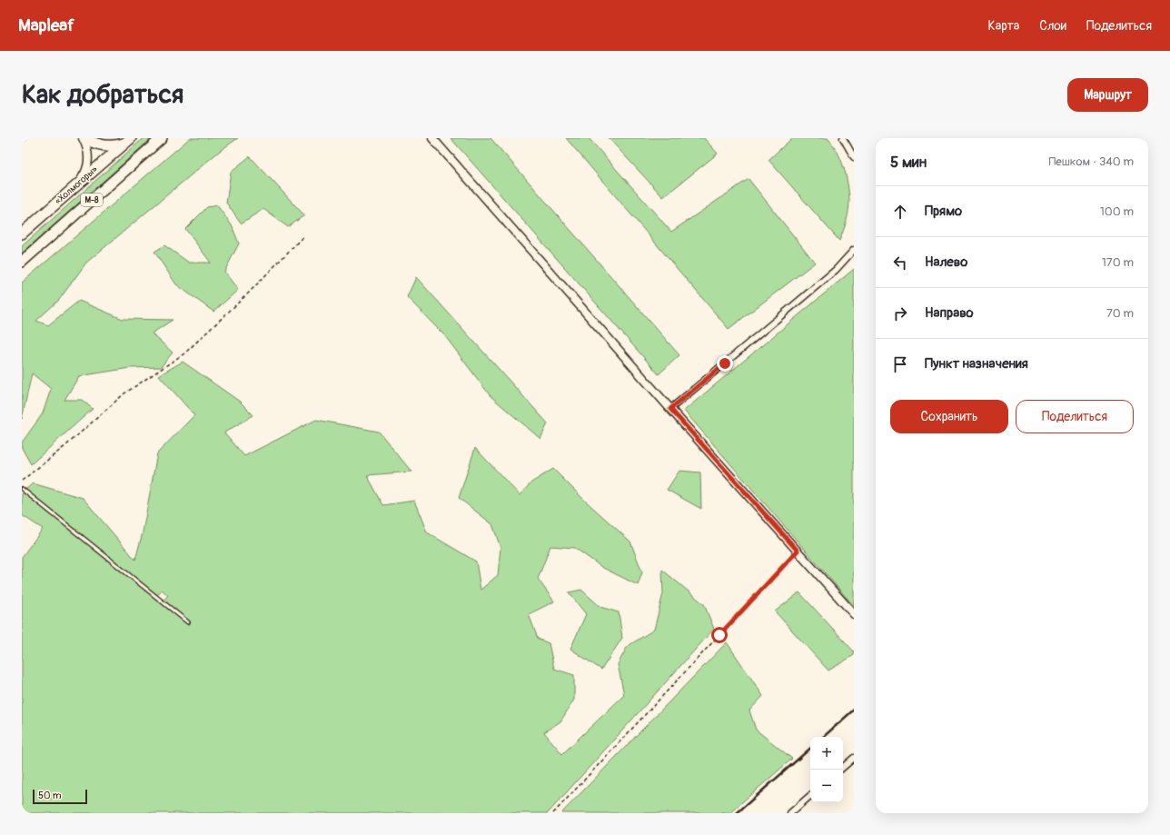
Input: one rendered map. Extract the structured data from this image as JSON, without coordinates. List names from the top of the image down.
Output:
{
  "streets": {
    "highway": ["«Холмогоры»", "М-8"]
  },
  "scale_bar": "50 m",
  "page": {
    "header": "Mapleaf",
    "nav": ["Карта", "Слои", "Поделиться"],
    "buttons": [
      "Маршрут",
      ["Сохранить", "Поделиться"]
    ],
    "title": "Как добраться",
    "heading": ["5 мин", "Пешком · 340 m"],
    "list": [
      ["Прямо", "100 m"],
      ["Налево", "170 m"],
      ["Направо", "70 m"],
      "Пункт назначения"
    ],
    "map_buttons": ["+", "−"],
    "scale": "50 m"
  }
}
